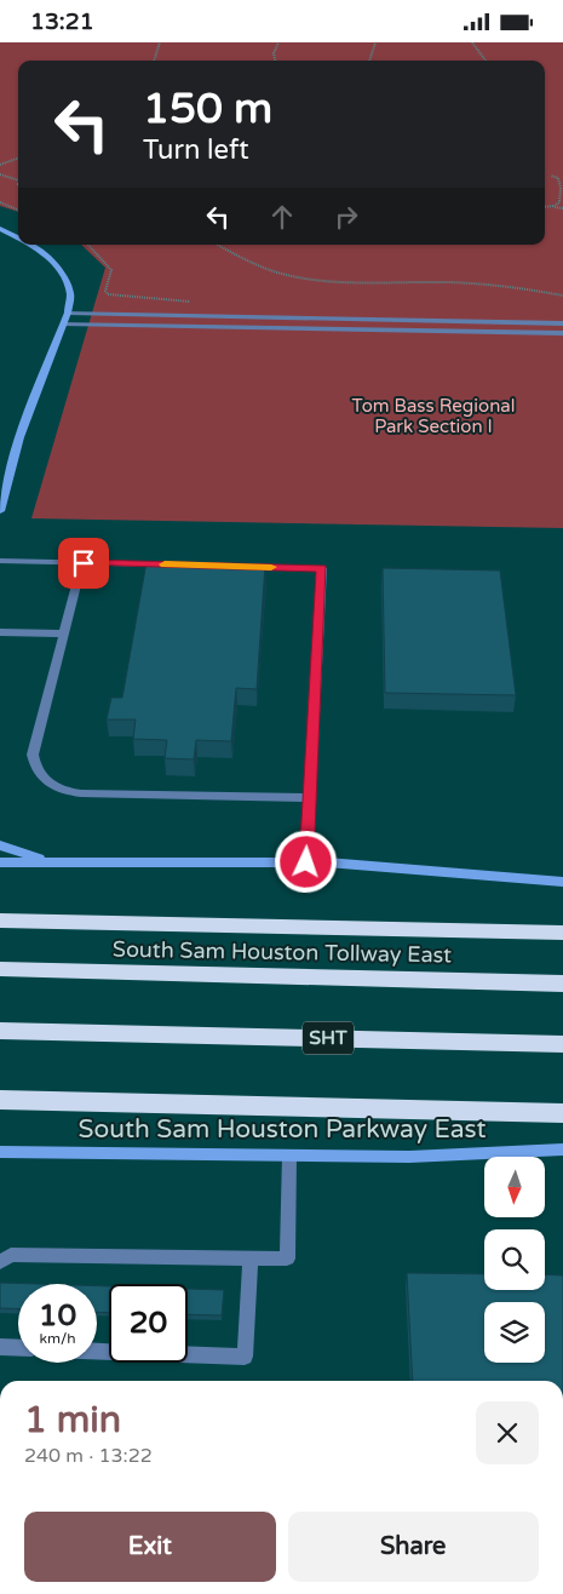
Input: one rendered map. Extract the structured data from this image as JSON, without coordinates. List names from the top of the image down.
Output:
{
  "streets": {
    "highway": ["South Sam Houston Tollway East", "SHT"],
    "main road": ["South Sam Houston Parkway East"]
  },
  "parks": ["Tom Bass Regional Park Section I"],
  "north": "bottom",
  "page": {
    "status": "13:21",
    "turn": ["150 m", "Turn left"],
    "speed": "10 km/h",
    "limit": "20",
    "heading": ["1 min", "240 m · 13:22"],
    "buttons": ["Exit", "Share"]
  }
}
